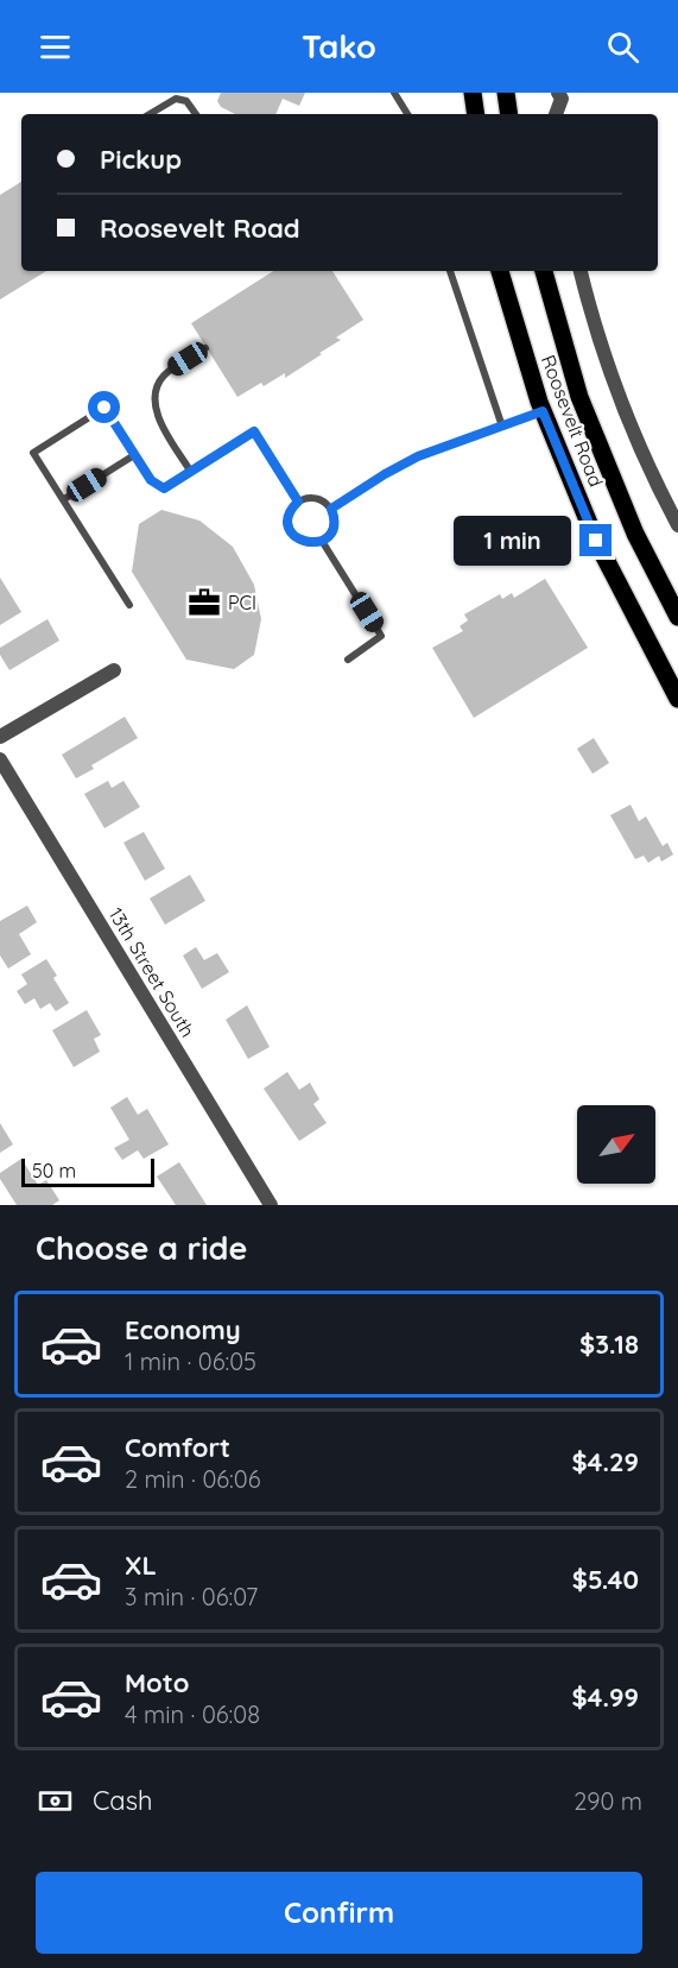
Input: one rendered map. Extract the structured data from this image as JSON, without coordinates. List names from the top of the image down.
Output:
{
  "streets": {
    "main road": ["Roosevelt Road"],
    "street": ["13th Street South"]
  },
  "places": {
    "office": ["PCI"]
  },
  "scale_bar": "50 m",
  "north": "top right",
  "page": {
    "header": "Tako",
    "banner": ["Pickup", "Roosevelt Road"],
    "bubble": "1 min",
    "scale": "50 m",
    "heading": "Choose a ride",
    "list": [
      {
        "name": "Economy",
        "note": "1 min · 06:05",
        "value": "$3.18"
      },
      {
        "name": "Comfort",
        "note": "2 min · 06:06",
        "value": "$4.29"
      },
      {
        "name": "XL",
        "note": "3 min · 06:07",
        "value": "$5.40"
      },
      {
        "name": "Moto",
        "note": "4 min · 06:08",
        "value": "$4.99"
      }
    ],
    "pay": ["Cash", "290 m"],
    "buttons": "Confirm"
  }
}
